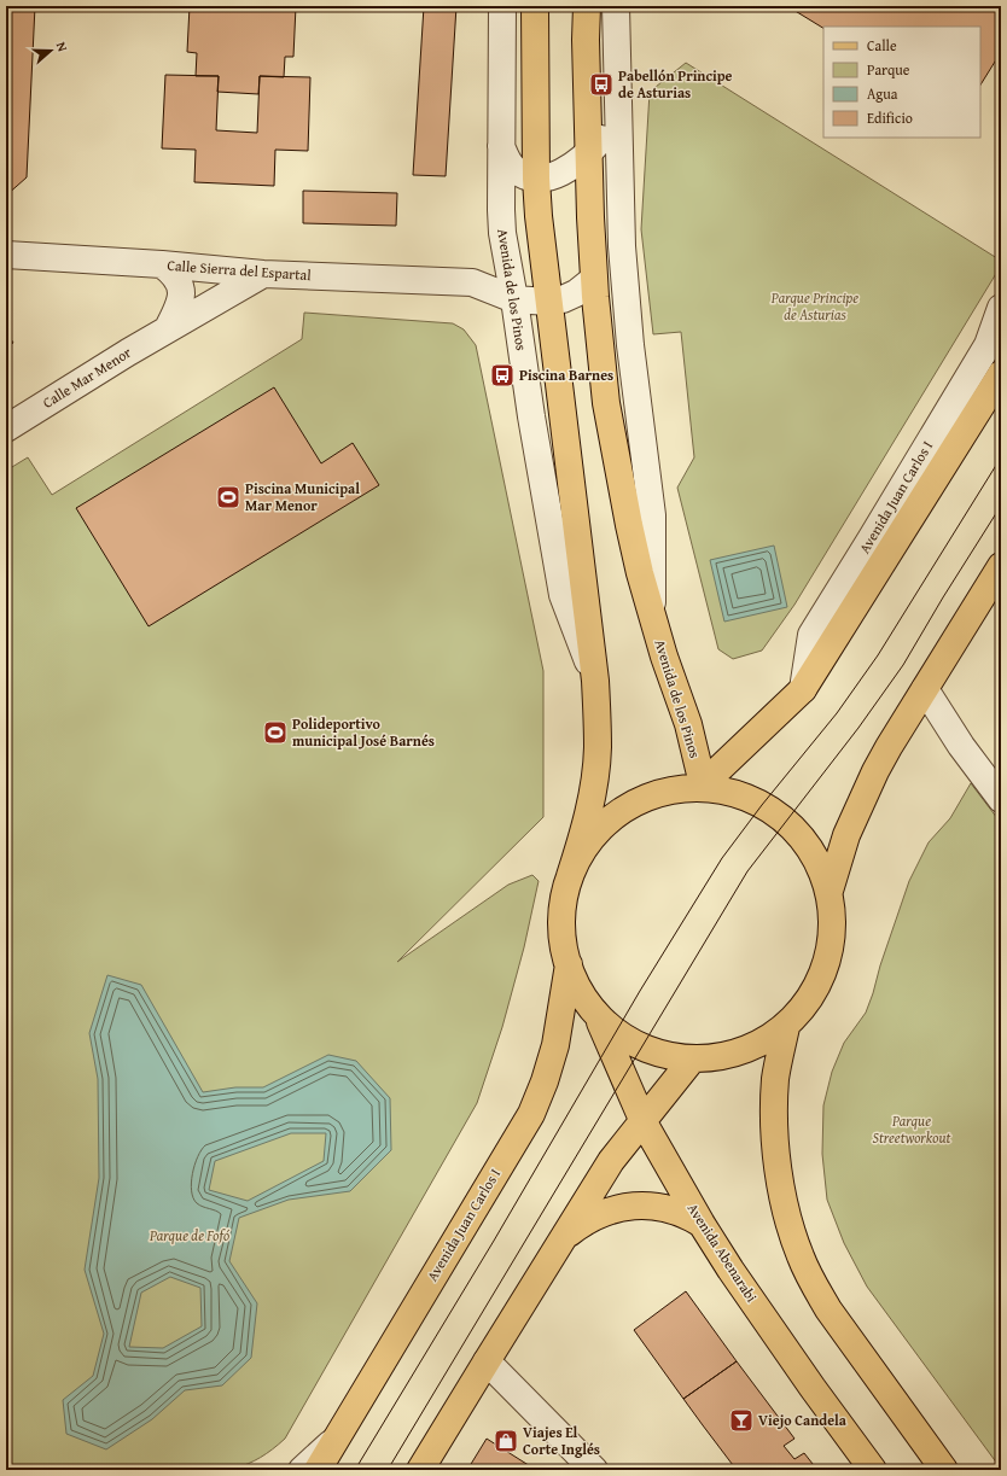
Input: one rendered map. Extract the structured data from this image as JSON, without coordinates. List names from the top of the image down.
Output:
{
  "streets": {
    "main road": ["Avenida de los Pinos", "Avenida Juan Carlos I", "Avenida Abenarabi"],
    "street": ["Calle Sierra del Espartal", "Calle Mar Menor"]
  },
  "crossings": [
    ["Calle Sierra del Espartal", "Avenida de los Pinos"],
    ["Calle Sierra del Espartal", "Calle Mar Menor"],
    ["Avenida de los Pinos", "Avenida Juan Carlos I"]
  ],
  "parks": ["Parque Principe de Asturias", "Parque Streetworkout", "Parque de Fofó"],
  "places": {
    "bus stop": ["Pabellón Principe de Asturias", "Piscina Barnes"],
    "sports": ["Piscina Municipal Mar Menor", "Polideportivo municipal José Barnés"],
    "bar": ["Viejo Candela"],
    "shop": ["Viajes El Corte Inglés"]
  },
  "legend": [
    "Calle",
    "Parque",
    "Agua",
    "Edificio"
  ],
  "north": "right"
}
